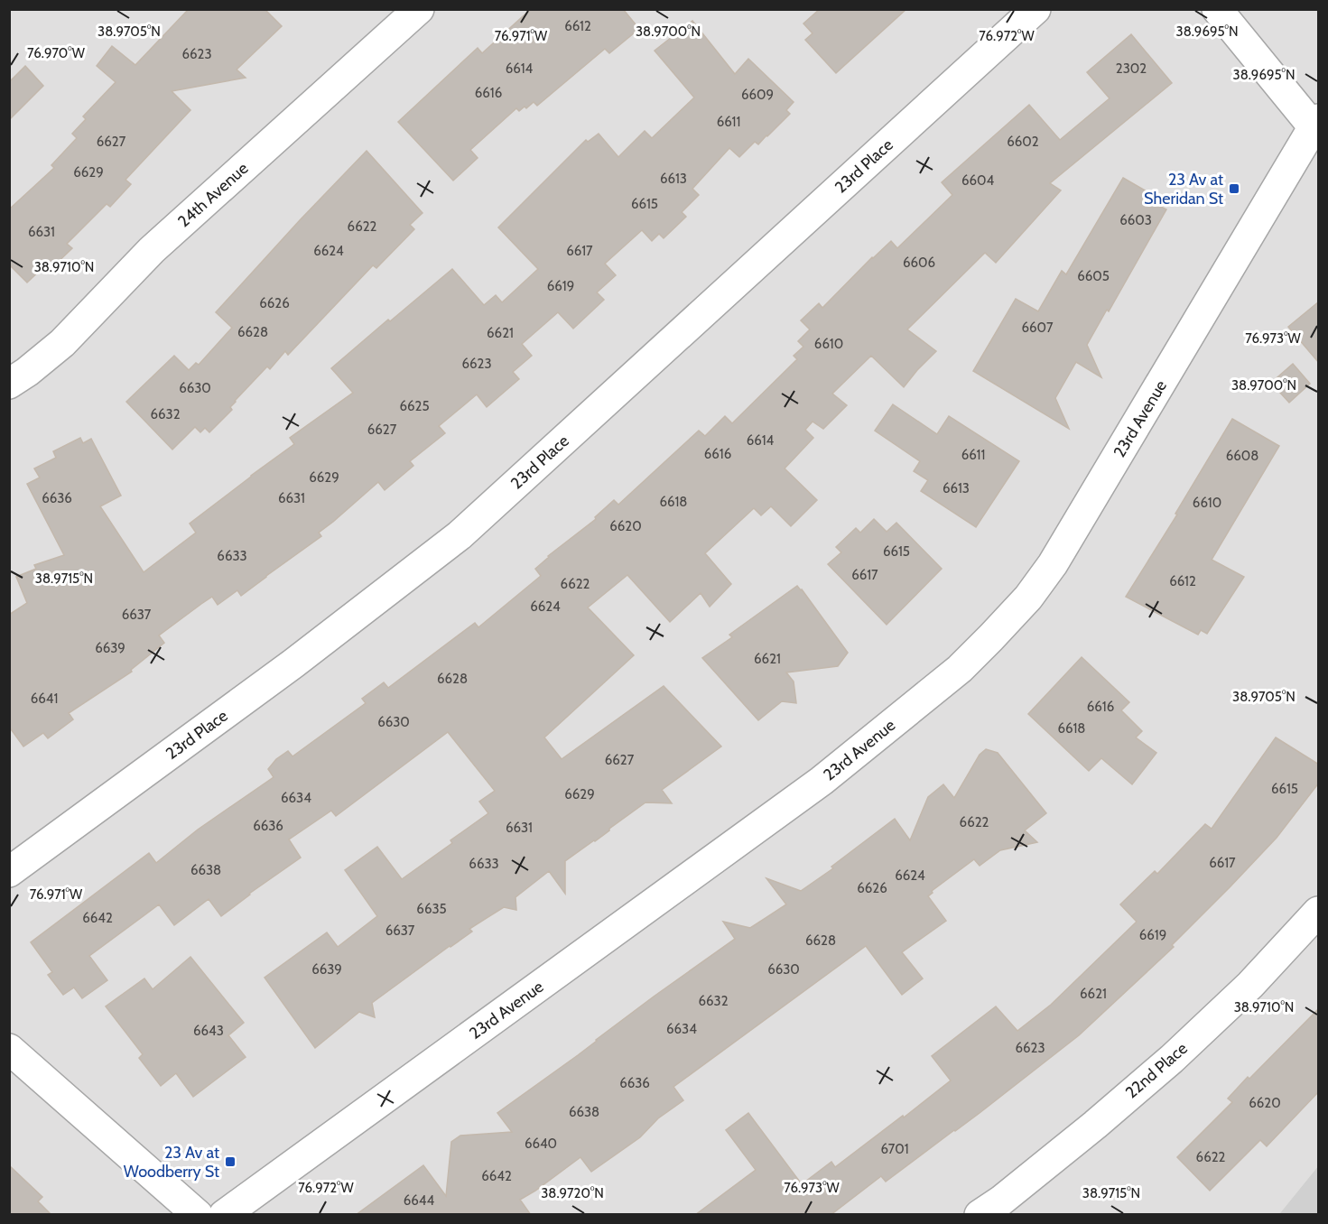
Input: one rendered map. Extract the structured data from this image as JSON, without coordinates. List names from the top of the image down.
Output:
{
  "streets": {
    "street": [
      "23rd Place",
      "24th Avenue",
      "23rd Avenue",
      "22nd Place"
    ]
  },
  "places": {
    "transit": ["23 Av at Sheridan St", "23 Av at Woodberry St"]
  },
  "house_numbers": [
    "6612",
    "6623",
    "6614",
    "2302",
    "6616",
    "6609",
    "6611",
    "6627",
    "6602",
    "6629",
    "6613",
    "6604",
    "6615",
    "6603",
    "6622",
    "6631",
    "6624",
    "6617",
    "6606",
    "6605",
    "6619",
    "6626",
    "6607",
    "6628",
    "6621",
    "6610",
    "6623",
    "6630",
    "6625",
    "6632",
    "6627",
    "6614",
    "6616",
    "6611",
    "6608",
    "6629",
    "6613",
    "6636",
    "6631",
    "6618",
    "6610",
    "6620",
    "6615",
    "6633",
    "6617",
    "6612",
    "6622",
    "6624",
    "6637",
    "6639",
    "6621",
    "6628",
    "6641",
    "6616",
    "6630",
    "6618",
    "6627",
    "6615",
    "6629",
    "6634",
    "6622",
    "6636",
    "6631",
    "6617",
    "6633",
    "6638",
    "6624",
    "6626",
    "6635",
    "6642",
    "6637",
    "6619",
    "6628",
    "6639",
    "6630",
    "6621",
    "6632",
    "6634",
    "6643",
    "6623",
    "6636",
    "6620",
    "6638",
    "6640",
    "6701",
    "6622",
    "6642",
    "6644"
  ],
  "coordinates": [
    "38.9705°N",
    "38.9700°N",
    "38.9695°N",
    "76.971°W",
    "76.972°W",
    "76.970°W",
    "38.9710°N",
    "76.973°W",
    "38.9715°N",
    "38.9720°N"
  ]
}
